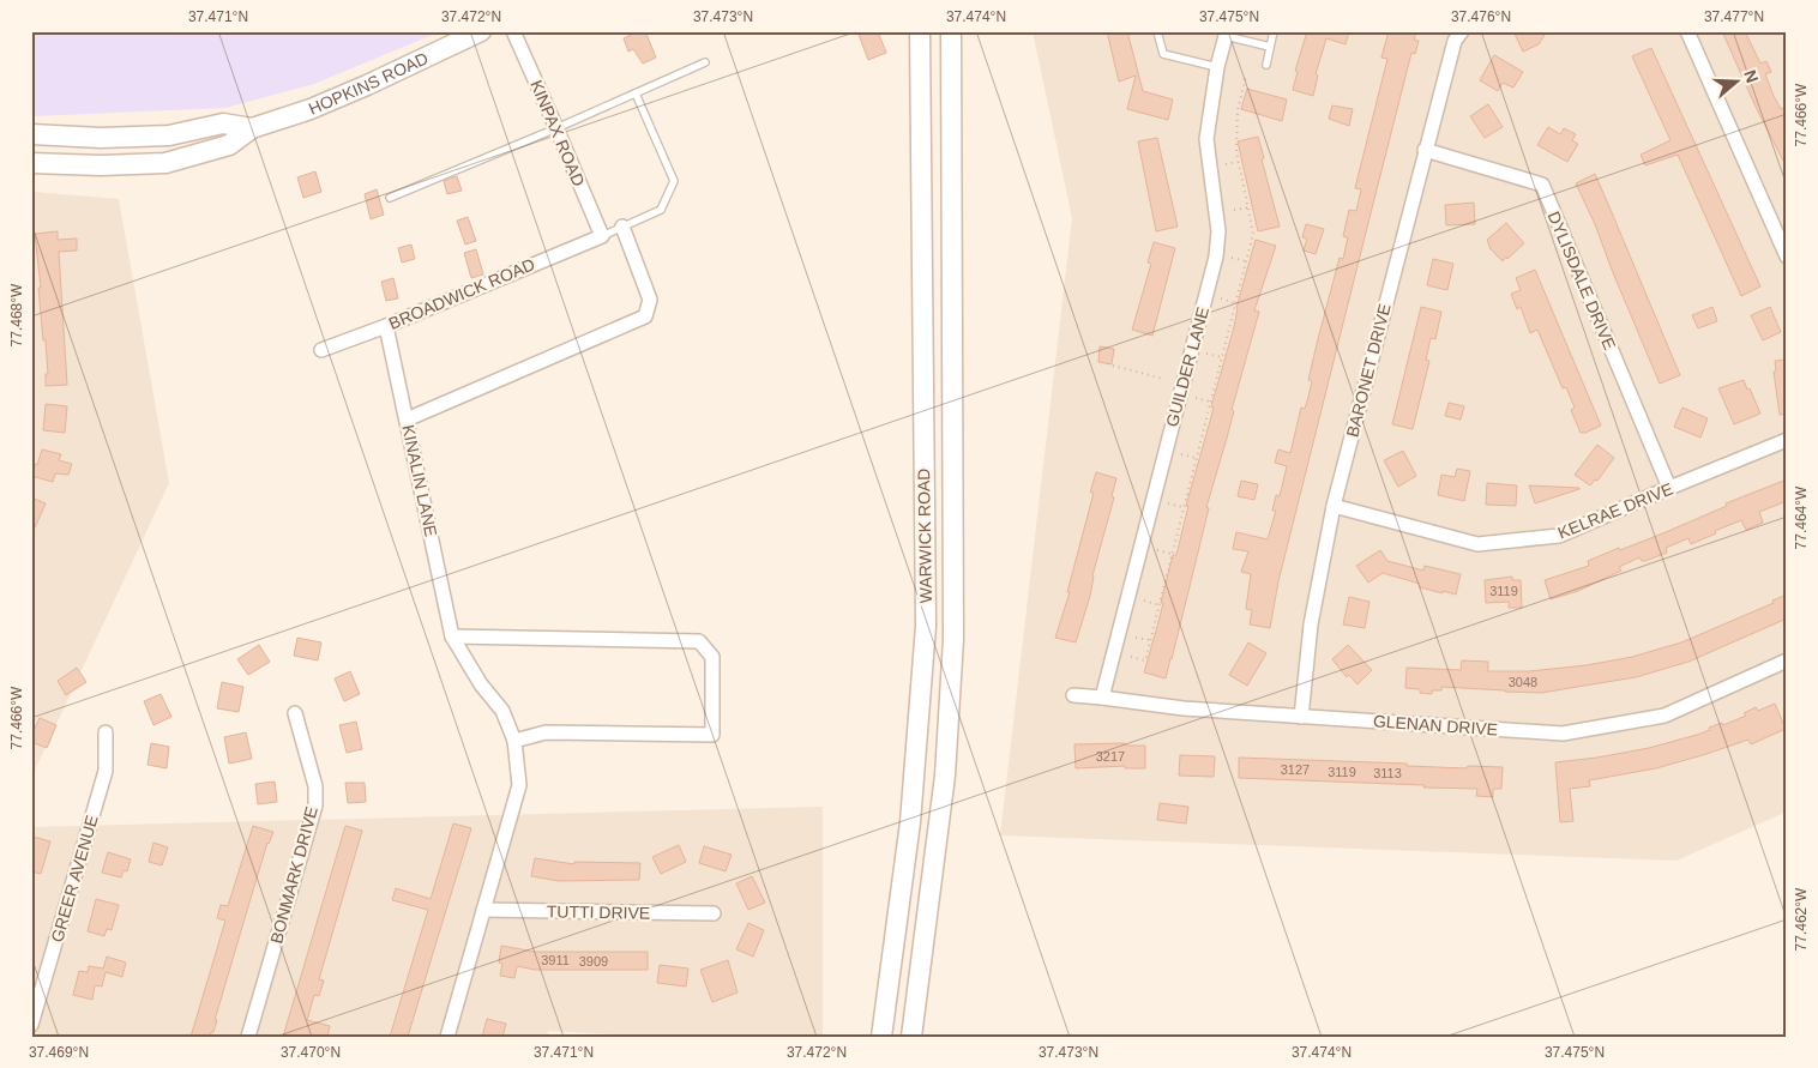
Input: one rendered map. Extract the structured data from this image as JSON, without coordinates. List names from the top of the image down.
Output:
{
  "streets": {
    "main road": ["HOPKINS ROAD", "WARWICK ROAD"],
    "street": [
      "KINPAX ROAD",
      "DYLISDALE DRIVE",
      "BROADWICK ROAD",
      "GUILDER LANE",
      "BARONET DRIVE",
      "KINALIN LANE",
      "KELRAE DRIVE",
      "GLENAN DRIVE",
      "BONMARK DRIVE",
      "GREER AVENUE",
      "TUTTI DRIVE"
    ]
  },
  "crossings": [
    ["KINPAX ROAD", "BROADWICK ROAD"],
    ["DYLISDALE DRIVE", "BARONET DRIVE"],
    ["DYLISDALE DRIVE", "KELRAE DRIVE"],
    ["BROADWICK ROAD", "KINALIN LANE"],
    ["GUILDER LANE", "GLENAN DRIVE"],
    ["BARONET DRIVE", "KELRAE DRIVE"],
    ["BARONET DRIVE", "GLENAN DRIVE"],
    ["KINALIN LANE", "TUTTI DRIVE"]
  ],
  "house_numbers": [
    "3119",
    "3048",
    "3217",
    "3127",
    "3119",
    "3113",
    "3911",
    "3909"
  ],
  "north": "right",
  "coordinates": [
    "37.471°N",
    "37.472°N",
    "37.473°N",
    "37.474°N",
    "37.475°N",
    "37.476°N",
    "37.477°N",
    "77.466°W",
    "77.468°W",
    "77.464°W",
    "77.462°W",
    "37.469°N",
    "37.470°N"
  ]
}
